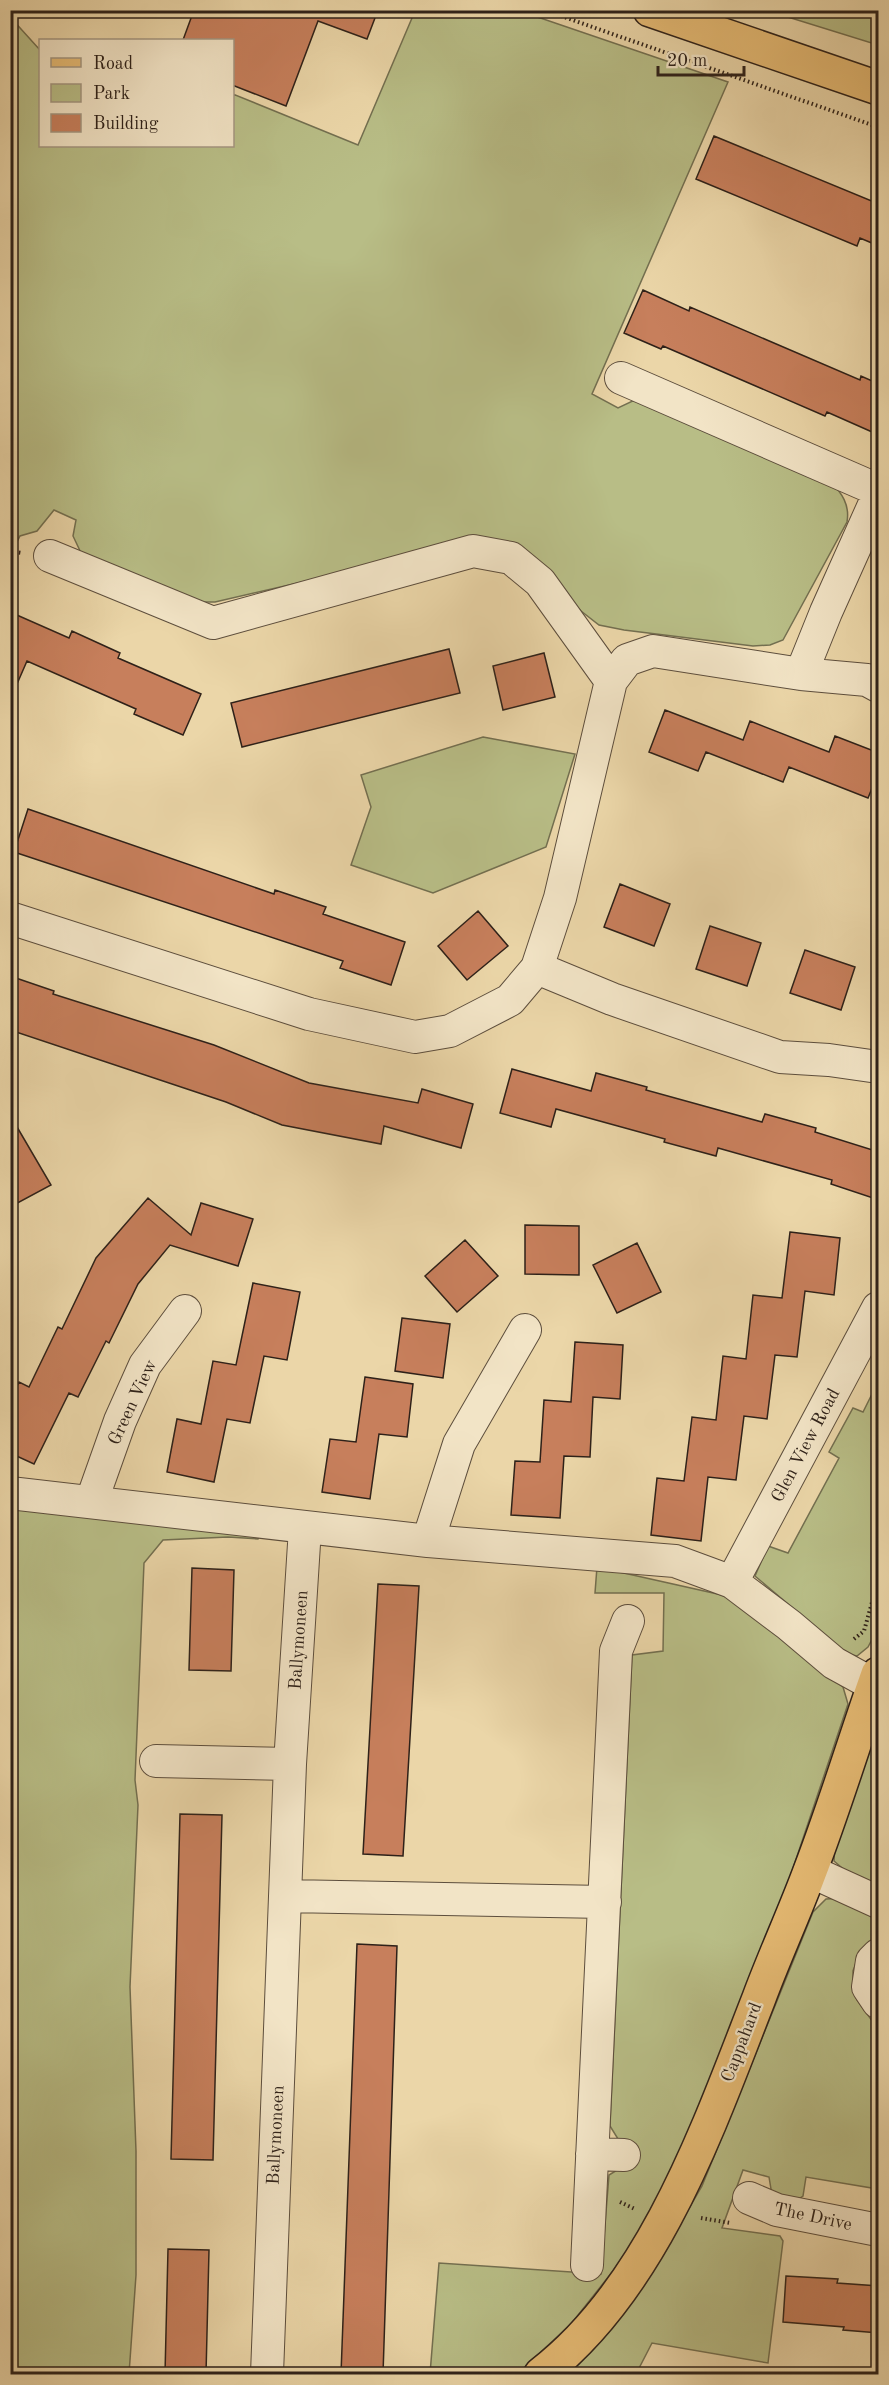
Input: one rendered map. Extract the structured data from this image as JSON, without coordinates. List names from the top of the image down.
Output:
{
  "streets": {
    "main road": ["Cappahard"],
    "street": [
      "Green View",
      "Glen View Road",
      "Ballymoneen",
      "The Drive"
    ]
  },
  "legend": ["Road", "Park", "Building"],
  "scale_bar": "20 m"
}
